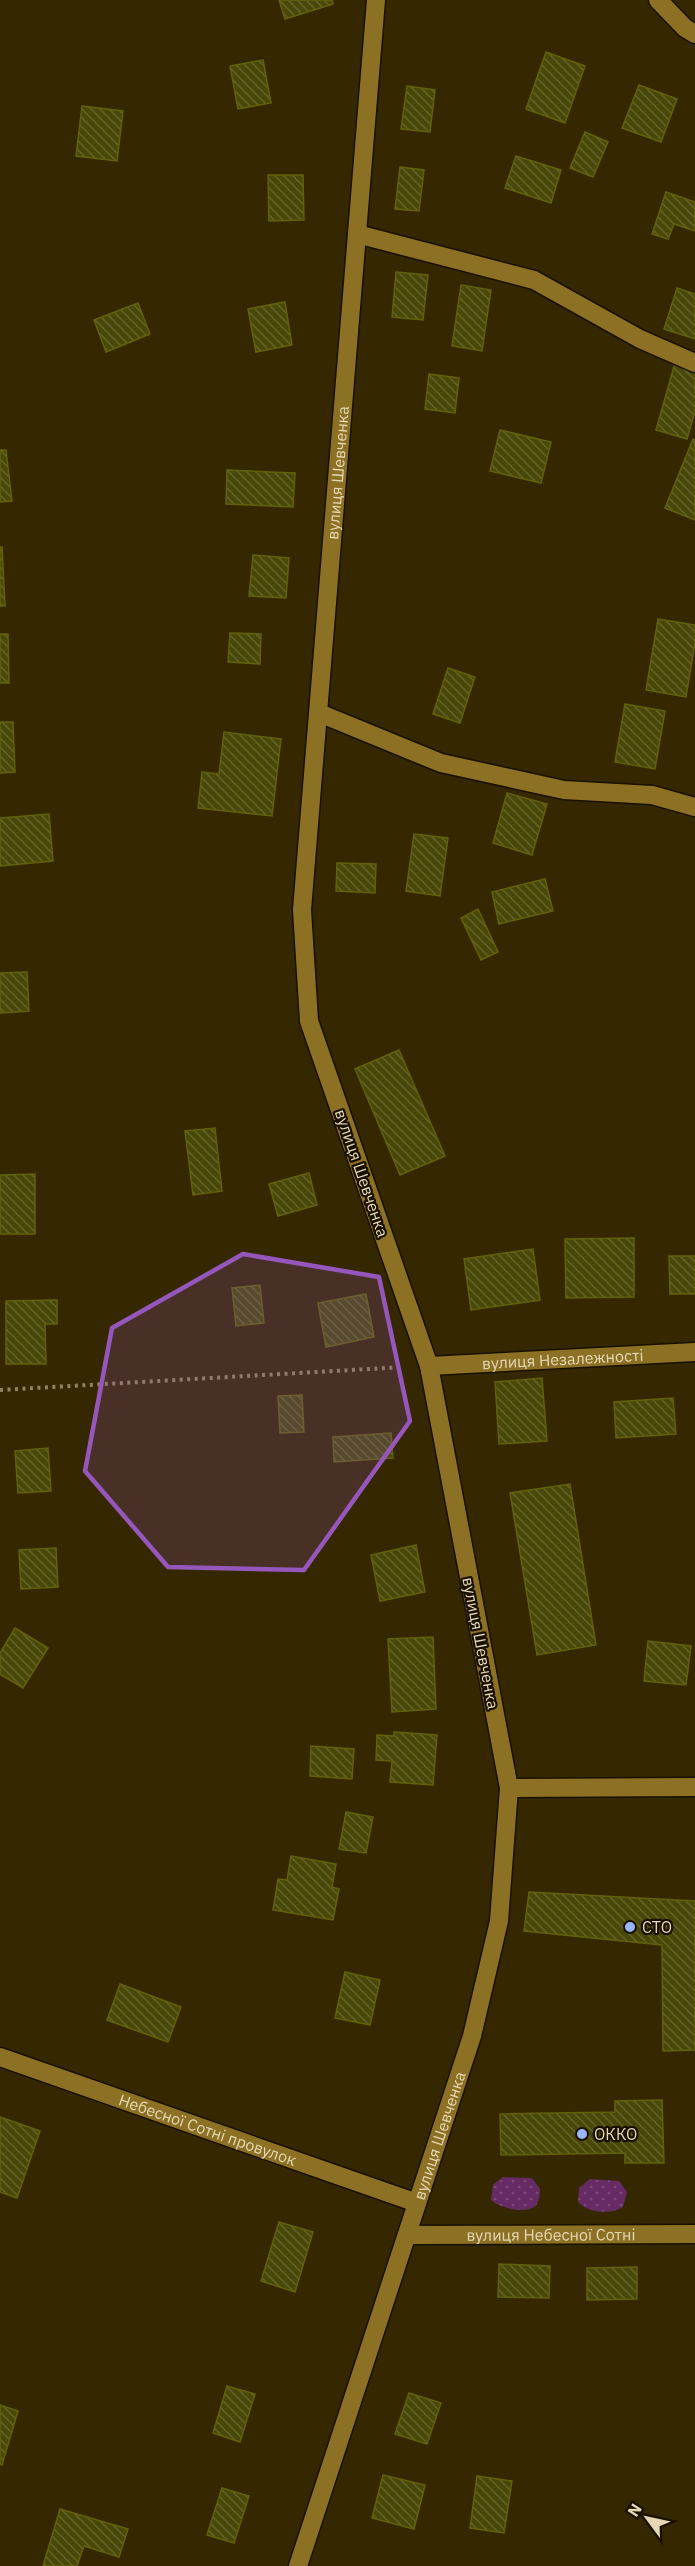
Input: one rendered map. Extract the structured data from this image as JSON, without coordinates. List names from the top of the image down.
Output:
{
  "streets": {
    "main road": [
      "вулиця Шевченка",
      "вулиця Незалежності",
      "Небесної Сотні провулок",
      "вулиця Небесної Сотні"
    ]
  },
  "crossings": [
    ["вулиця Шевченка", "вулиця Незалежності"],
    ["вулиця Шевченка", "Небесної Сотні провулок"],
    ["вулиця Шевченка", "вулиця Небесної Сотні"]
  ],
  "places": ["СТО", "ОККО"],
  "north": "top left"
}
